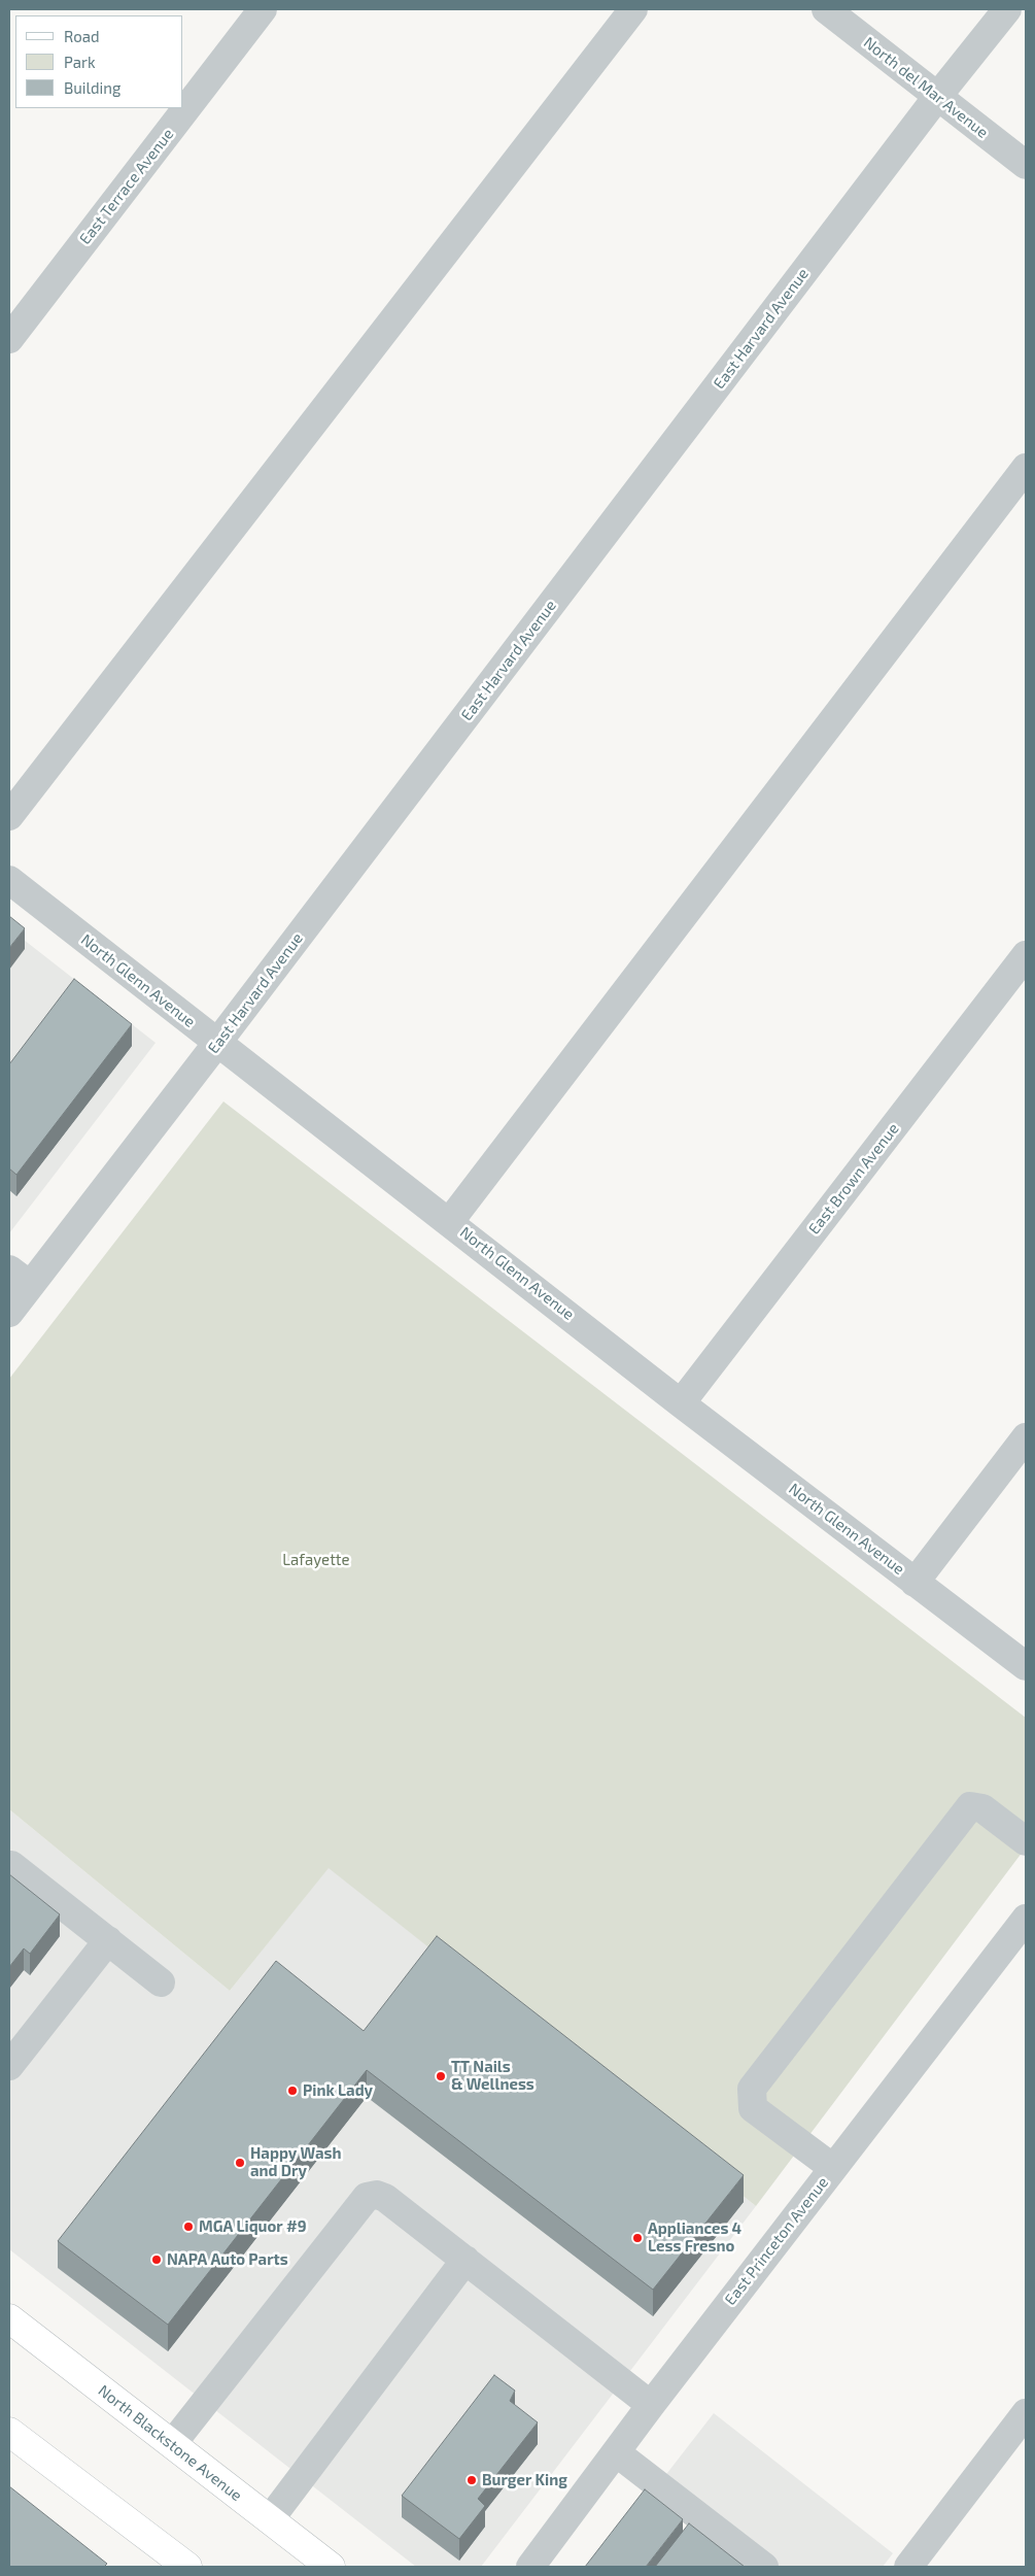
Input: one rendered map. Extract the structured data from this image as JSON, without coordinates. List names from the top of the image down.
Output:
{
  "streets": {
    "main road": ["North Blackstone Avenue"],
    "street": [
      "North del Mar Avenue",
      "East Terrace Avenue",
      "East Harvard Avenue",
      "North Glenn Avenue",
      "East Brown Avenue",
      "East Princeton Avenue"
    ]
  },
  "crossings": [
    ["North del Mar Avenue", "East Harvard Avenue"],
    ["East Harvard Avenue", "North Glenn Avenue"],
    ["North Glenn Avenue", "East Brown Avenue"]
  ],
  "parks": ["Lafayette"],
  "places": [
    "TT Nails & Wellness",
    "Pink Lady",
    "Happy Wash and Dry",
    "MGA Liquor #9",
    "Appliances 4 Less Fresno",
    "NAPA Auto Parts",
    "Burger King"
  ],
  "legend": ["Road", "Park", "Building"]
}
